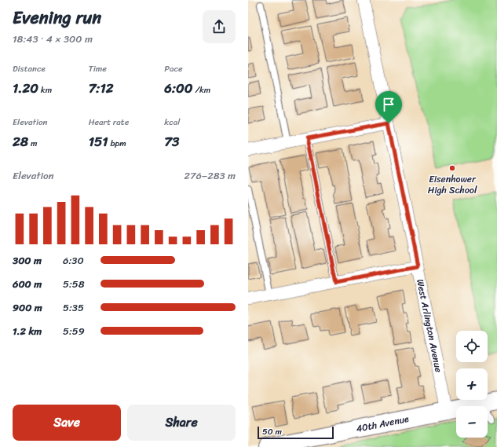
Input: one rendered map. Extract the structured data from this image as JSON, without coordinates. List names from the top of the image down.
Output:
{
  "streets": {
    "main road": ["40th Avenue"],
    "street": ["West Arlington Avenue"]
  },
  "crossings": [
    ["West Arlington Avenue", "40th Avenue"]
  ],
  "places": ["Eisenhower High School"],
  "scale_bar": "50 m",
  "page": {
    "heading": ["Evening run", "18:43 · 4 × 300 m"],
    "stats": [
      ["Distance", "1.20 km"],
      ["Time", "7:12"],
      ["Pace", "6:00 /km"],
      ["Elevation", "28 m"],
      ["Heart rate", "151 bpm"],
      ["kcal", "73"]
    ],
    "chart": ["Elevation", "276–283 m"],
    "list": [
      {
        "name": "300 m",
        "note": "6:30"
      },
      {
        "name": "600 m",
        "note": "5:58"
      },
      {
        "name": "900 m",
        "note": "5:35"
      },
      {
        "name": "1.2 km",
        "note": "5:59"
      }
    ],
    "map_buttons": ["+", "−"],
    "buttons": ["Save", "Share"],
    "scale": "50 m"
  }
}
